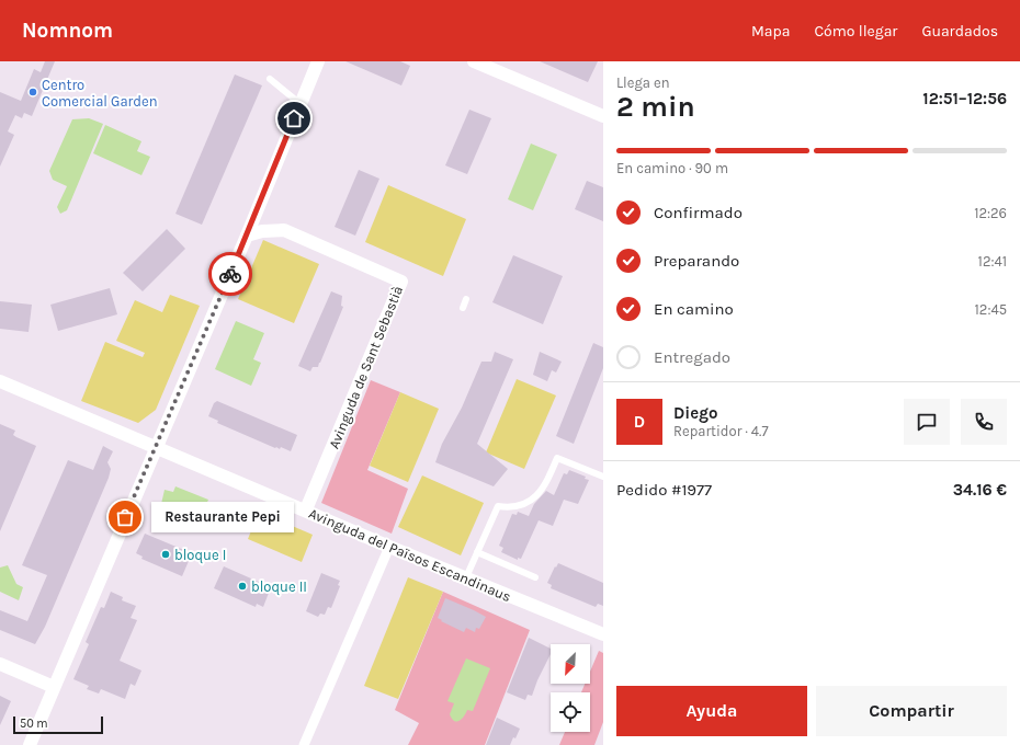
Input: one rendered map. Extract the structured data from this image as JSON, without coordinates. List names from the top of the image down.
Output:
{
  "streets": {
    "street": ["Avinguda de Sant Sebastià", "Avinguda del Països Escandinaus"]
  },
  "crossings": [
    ["Avinguda de Sant Sebastià", "Avinguda del Països Escandinaus"]
  ],
  "places": [
    "Centro Comercial Garden",
    "Restaurante Pepi",
    "bloque I",
    "bloque II"
  ],
  "scale_bar": "50 m",
  "north": "bottom left",
  "page": {
    "header": "Nomnom",
    "nav": ["Mapa", "Cómo llegar", "Guardados"],
    "heading": ["2 min", "Llega en", "12:51–12:56"],
    "panel": [
      "Diego",
      "Repartidor · 4.7",
      "Pedido #1977",
      "34.16 €"
    ],
    "bar": "En camino · 90 m",
    "list": [
      ["Confirmado", "12:26"],
      ["Preparando", "12:41"],
      ["En camino", "12:45"],
      "Entregado"
    ],
    "round": "D",
    "bubble": "Restaurante Pepi",
    "buttons": ["Ayuda", "Compartir"],
    "scale": "50 m"
  }
}
